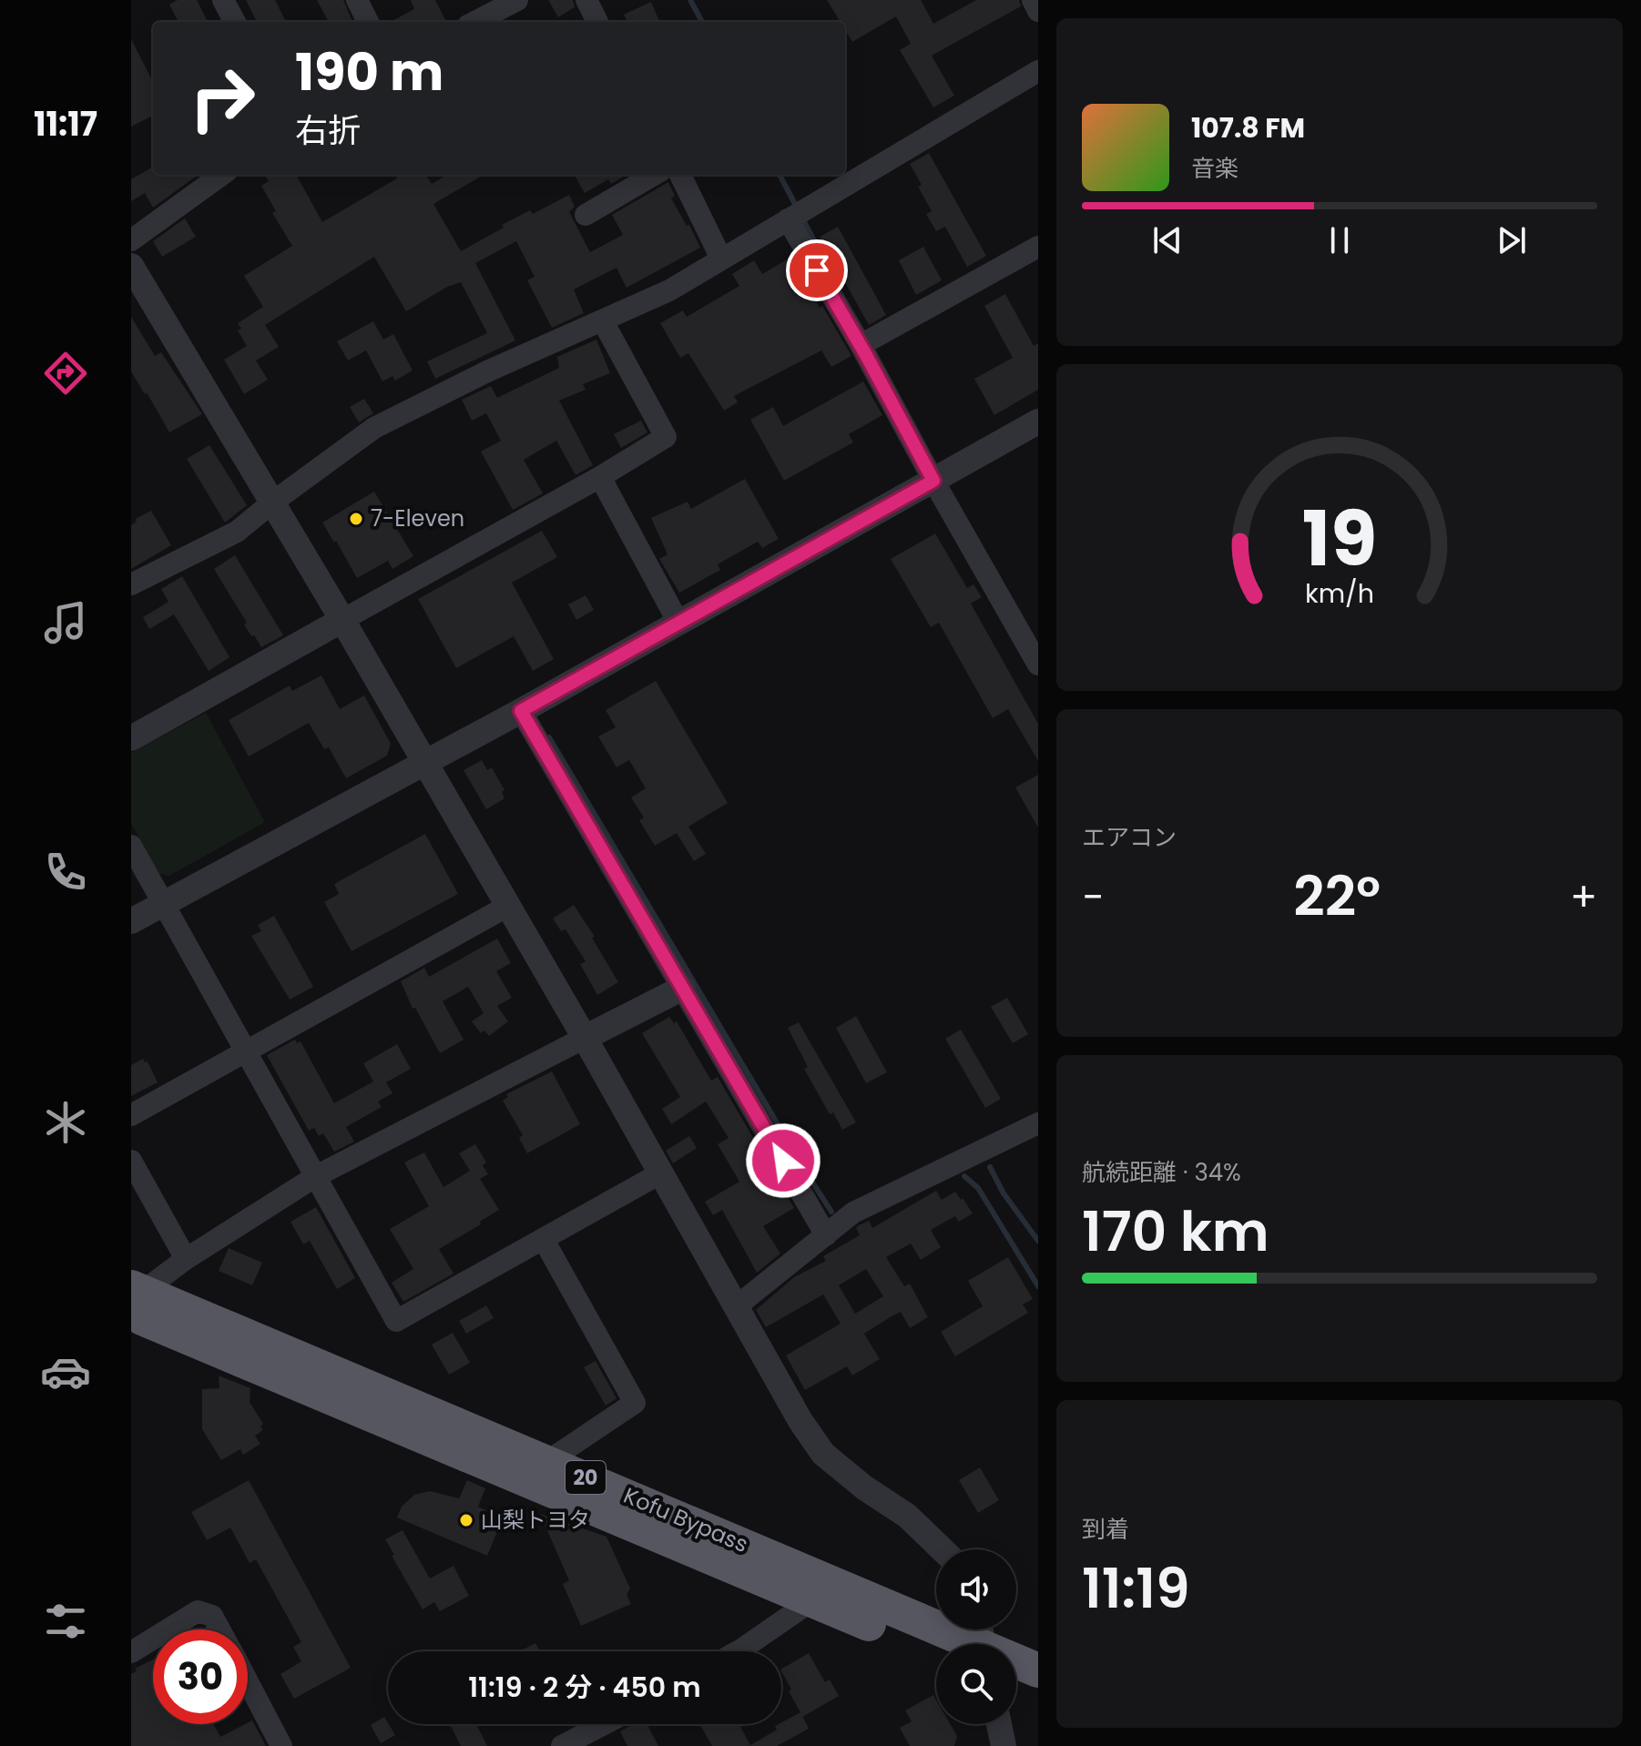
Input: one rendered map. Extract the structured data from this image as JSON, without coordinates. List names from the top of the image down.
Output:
{
  "streets": {
    "highway": ["20", "Kofu Bypass"]
  },
  "places": ["7-Eleven", "山梨トヨタ"],
  "page": {
    "tabs": "11:17",
    "turn": ["190 m", "右折"],
    "song": ["107.8 FM", "音楽"],
    "tile": [
      "エアコン",
      ["航続距離 · 34%", "170 km"],
      ["到着", "11:19"]
    ],
    "heat": ["−", "22°", "+"],
    "limit": "30",
    "trip": "11:19 · 2 分 · 450 m",
    "gauge": ["19", "km/h"]
  }
}
